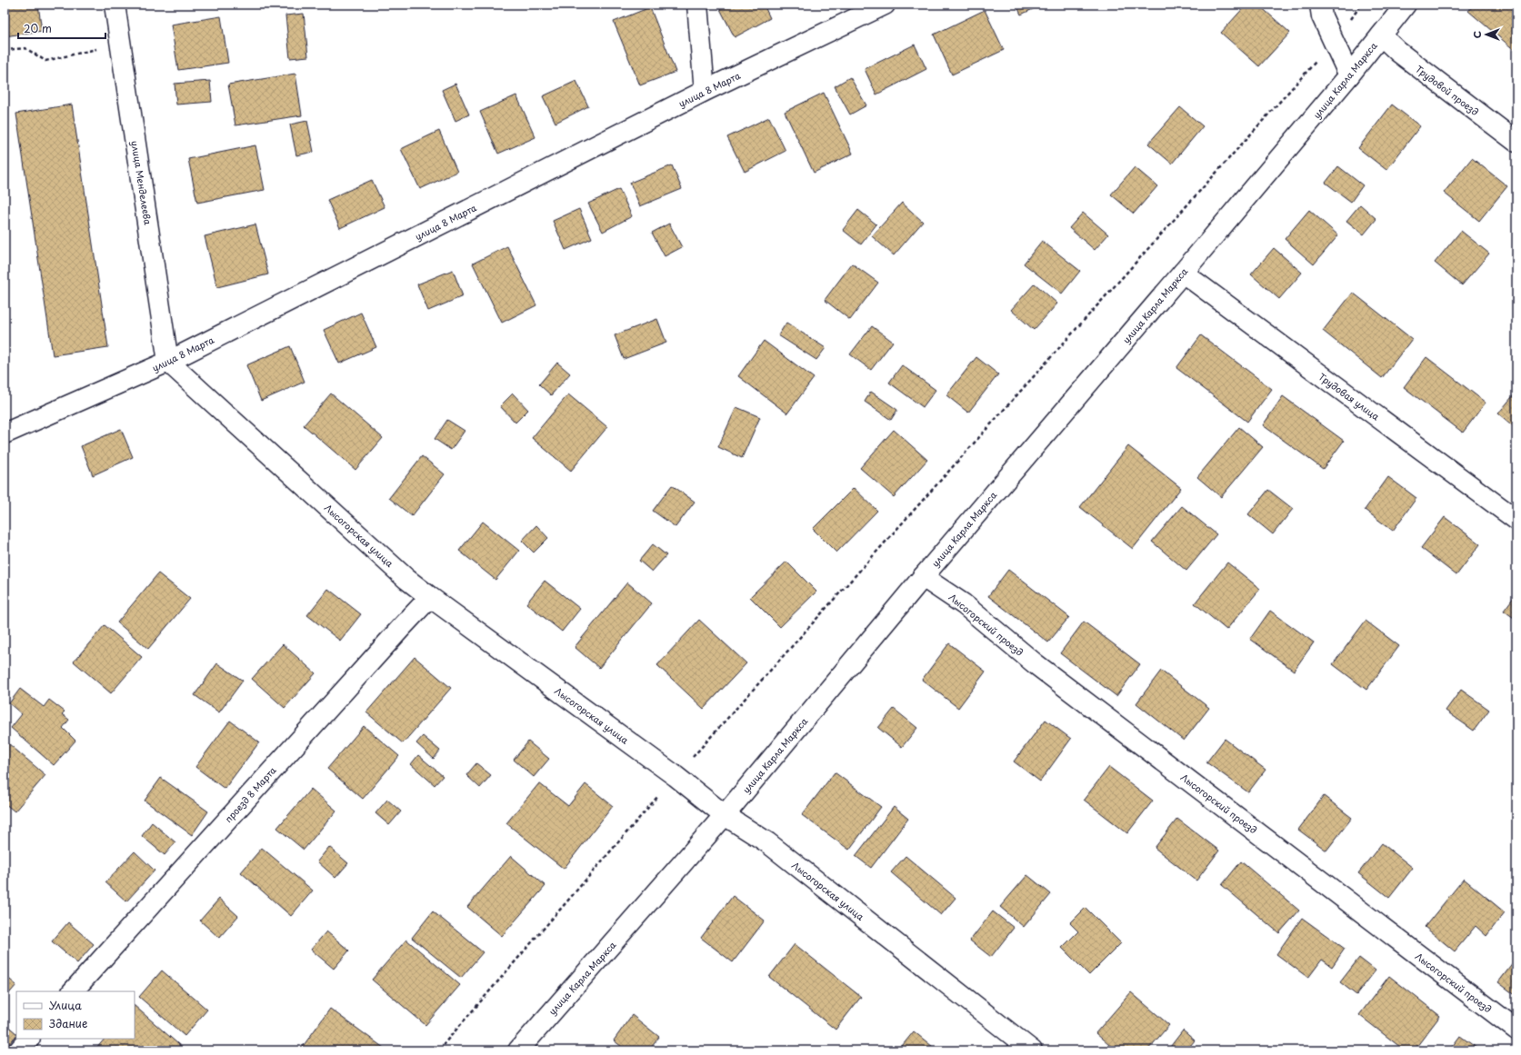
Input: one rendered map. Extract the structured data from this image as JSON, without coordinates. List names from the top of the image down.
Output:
{
  "streets": {
    "street": [
      "улица Карла Маркса",
      "улица 8 Марта",
      "Трудовой проезд",
      "улица Менделеева",
      "Трудовая улица",
      "Лысогорская улица",
      "Лысогорский проезд",
      "проезд 8 Марта"
    ]
  },
  "crossings": [
    ["улица Карла Маркса", "Трудовой проезд"],
    ["улица Карла Маркса", "Трудовая улица"],
    ["улица Карла Маркса", "Лысогорская улица"],
    ["улица Карла Маркса", "Лысогорский проезд"],
    ["улица 8 Марта", "улица Менделеева"],
    ["улица 8 Марта", "Лысогорская улица"],
    ["улица Менделеева", "Лысогорская улица"],
    ["Лысогорская улица", "проезд 8 Марта"]
  ],
  "legend": ["Улица", "Здание"],
  "scale_bar": "20 m",
  "north": "left"
}
